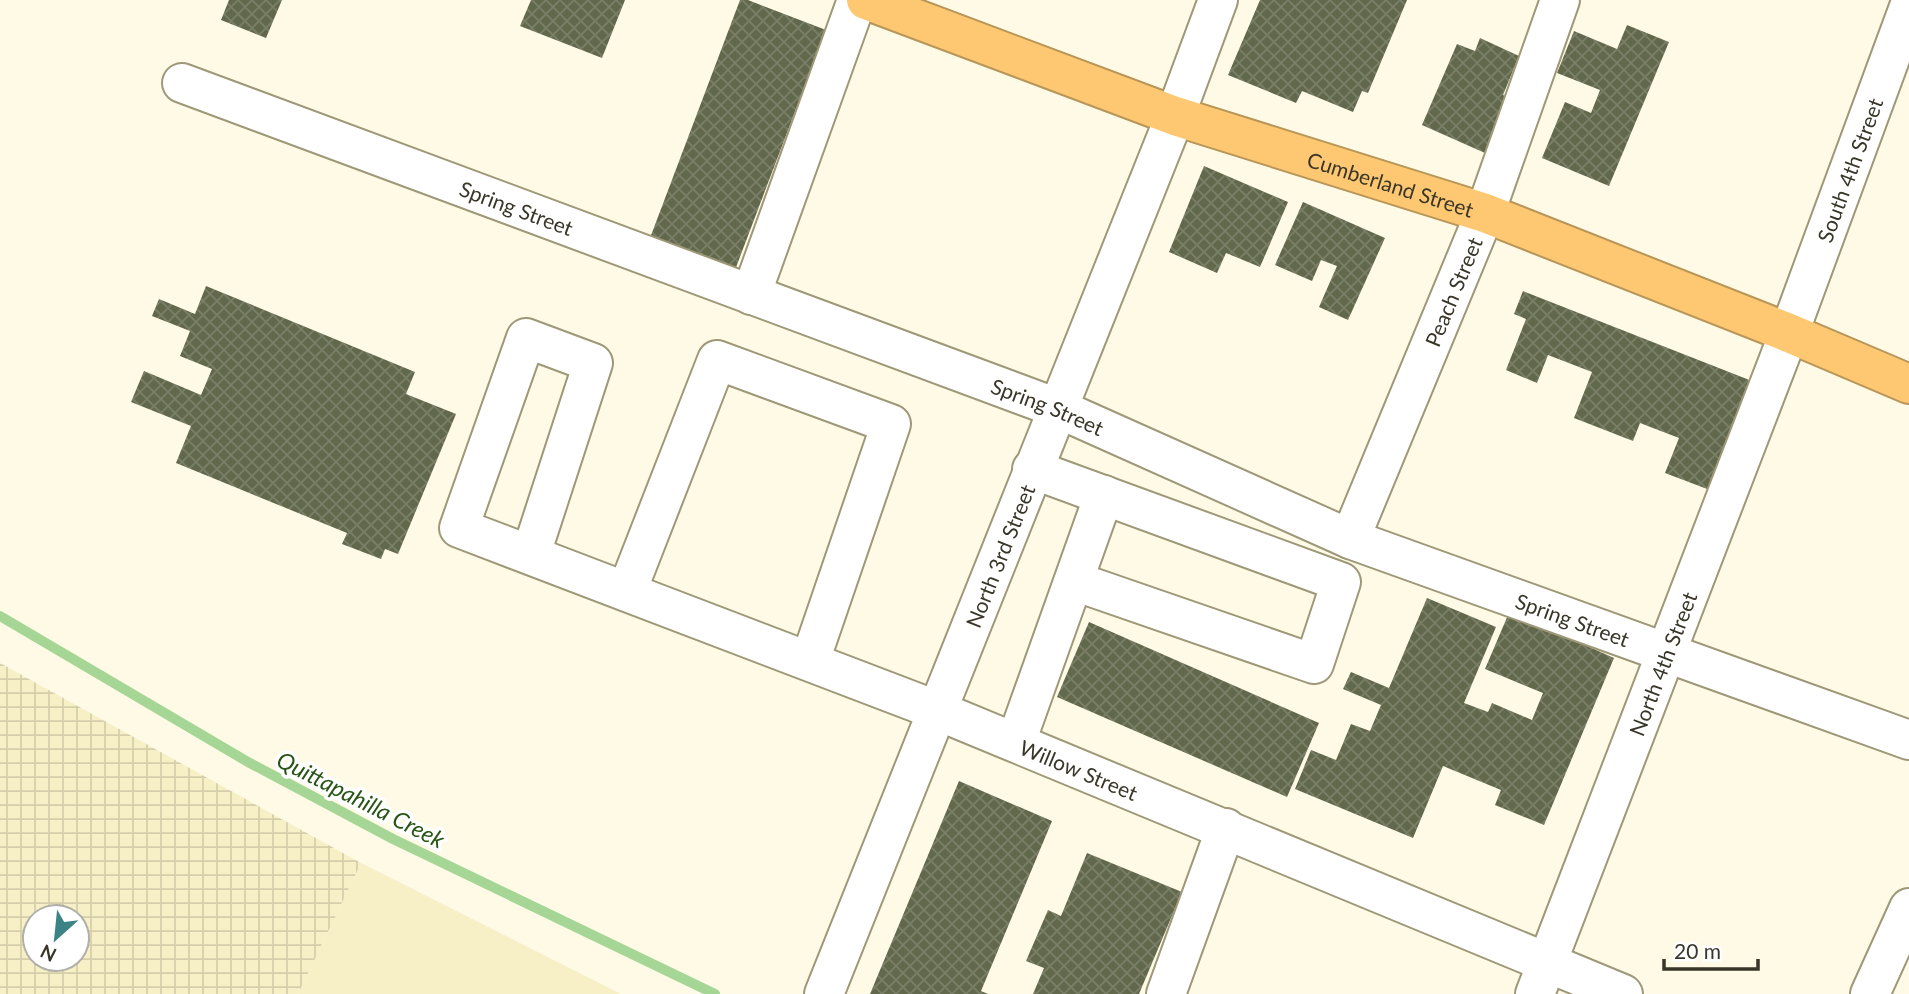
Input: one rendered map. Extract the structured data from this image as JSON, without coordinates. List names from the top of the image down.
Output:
{
  "streets": {
    "highway": ["Cumberland Street"],
    "street": [
      "South 4th Street",
      "Spring Street",
      "Peach Street",
      "North 3rd Street",
      "North 4th Street",
      "Willow Street"
    ]
  },
  "crossings": [
    ["South 4th Street", "Cumberland Street"],
    ["South 4th Street", "North 4th Street"],
    ["Cumberland Street", "Peach Street"],
    ["Cumberland Street", "North 3rd Street"],
    ["Cumberland Street", "North 4th Street"],
    ["Spring Street", "Peach Street"],
    ["Spring Street", "North 3rd Street"],
    ["Spring Street", "North 4th Street"],
    ["North 3rd Street", "Willow Street"],
    ["North 4th Street", "Willow Street"]
  ],
  "water": ["Quittapahilla Creek"],
  "scale_bar": "20 m",
  "north": "bottom left"
}
